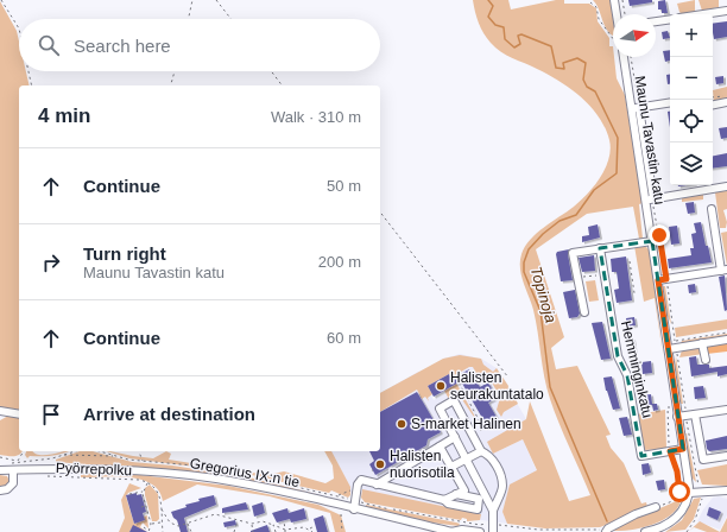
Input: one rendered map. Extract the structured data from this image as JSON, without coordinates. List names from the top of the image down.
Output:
{
  "streets": {
    "street": ["Maunu Tavastin katu", "Hemminginkatu", "Gregorius IX:n tie"],
    "path": ["Pyörrepolku"]
  },
  "crossings": [
    ["Maunu Tavastin katu", "Hemminginkatu"]
  ],
  "water": ["Topinoja"],
  "places": ["Halisten seurakuntatalo", "S-market Halinen", "Halisten nuorisotila"],
  "north": "right",
  "page": {
    "map_buttons": ["+", "−"],
    "search": "Search here",
    "heading": ["4 min", "Walk · 310 m"],
    "list": [
      ["Continue", "50 m"],
      ["Turn right", "Maunu Tavastin katu", "200 m"],
      ["Continue", "60 m"],
      "Arrive at destination"
    ]
  }
}
